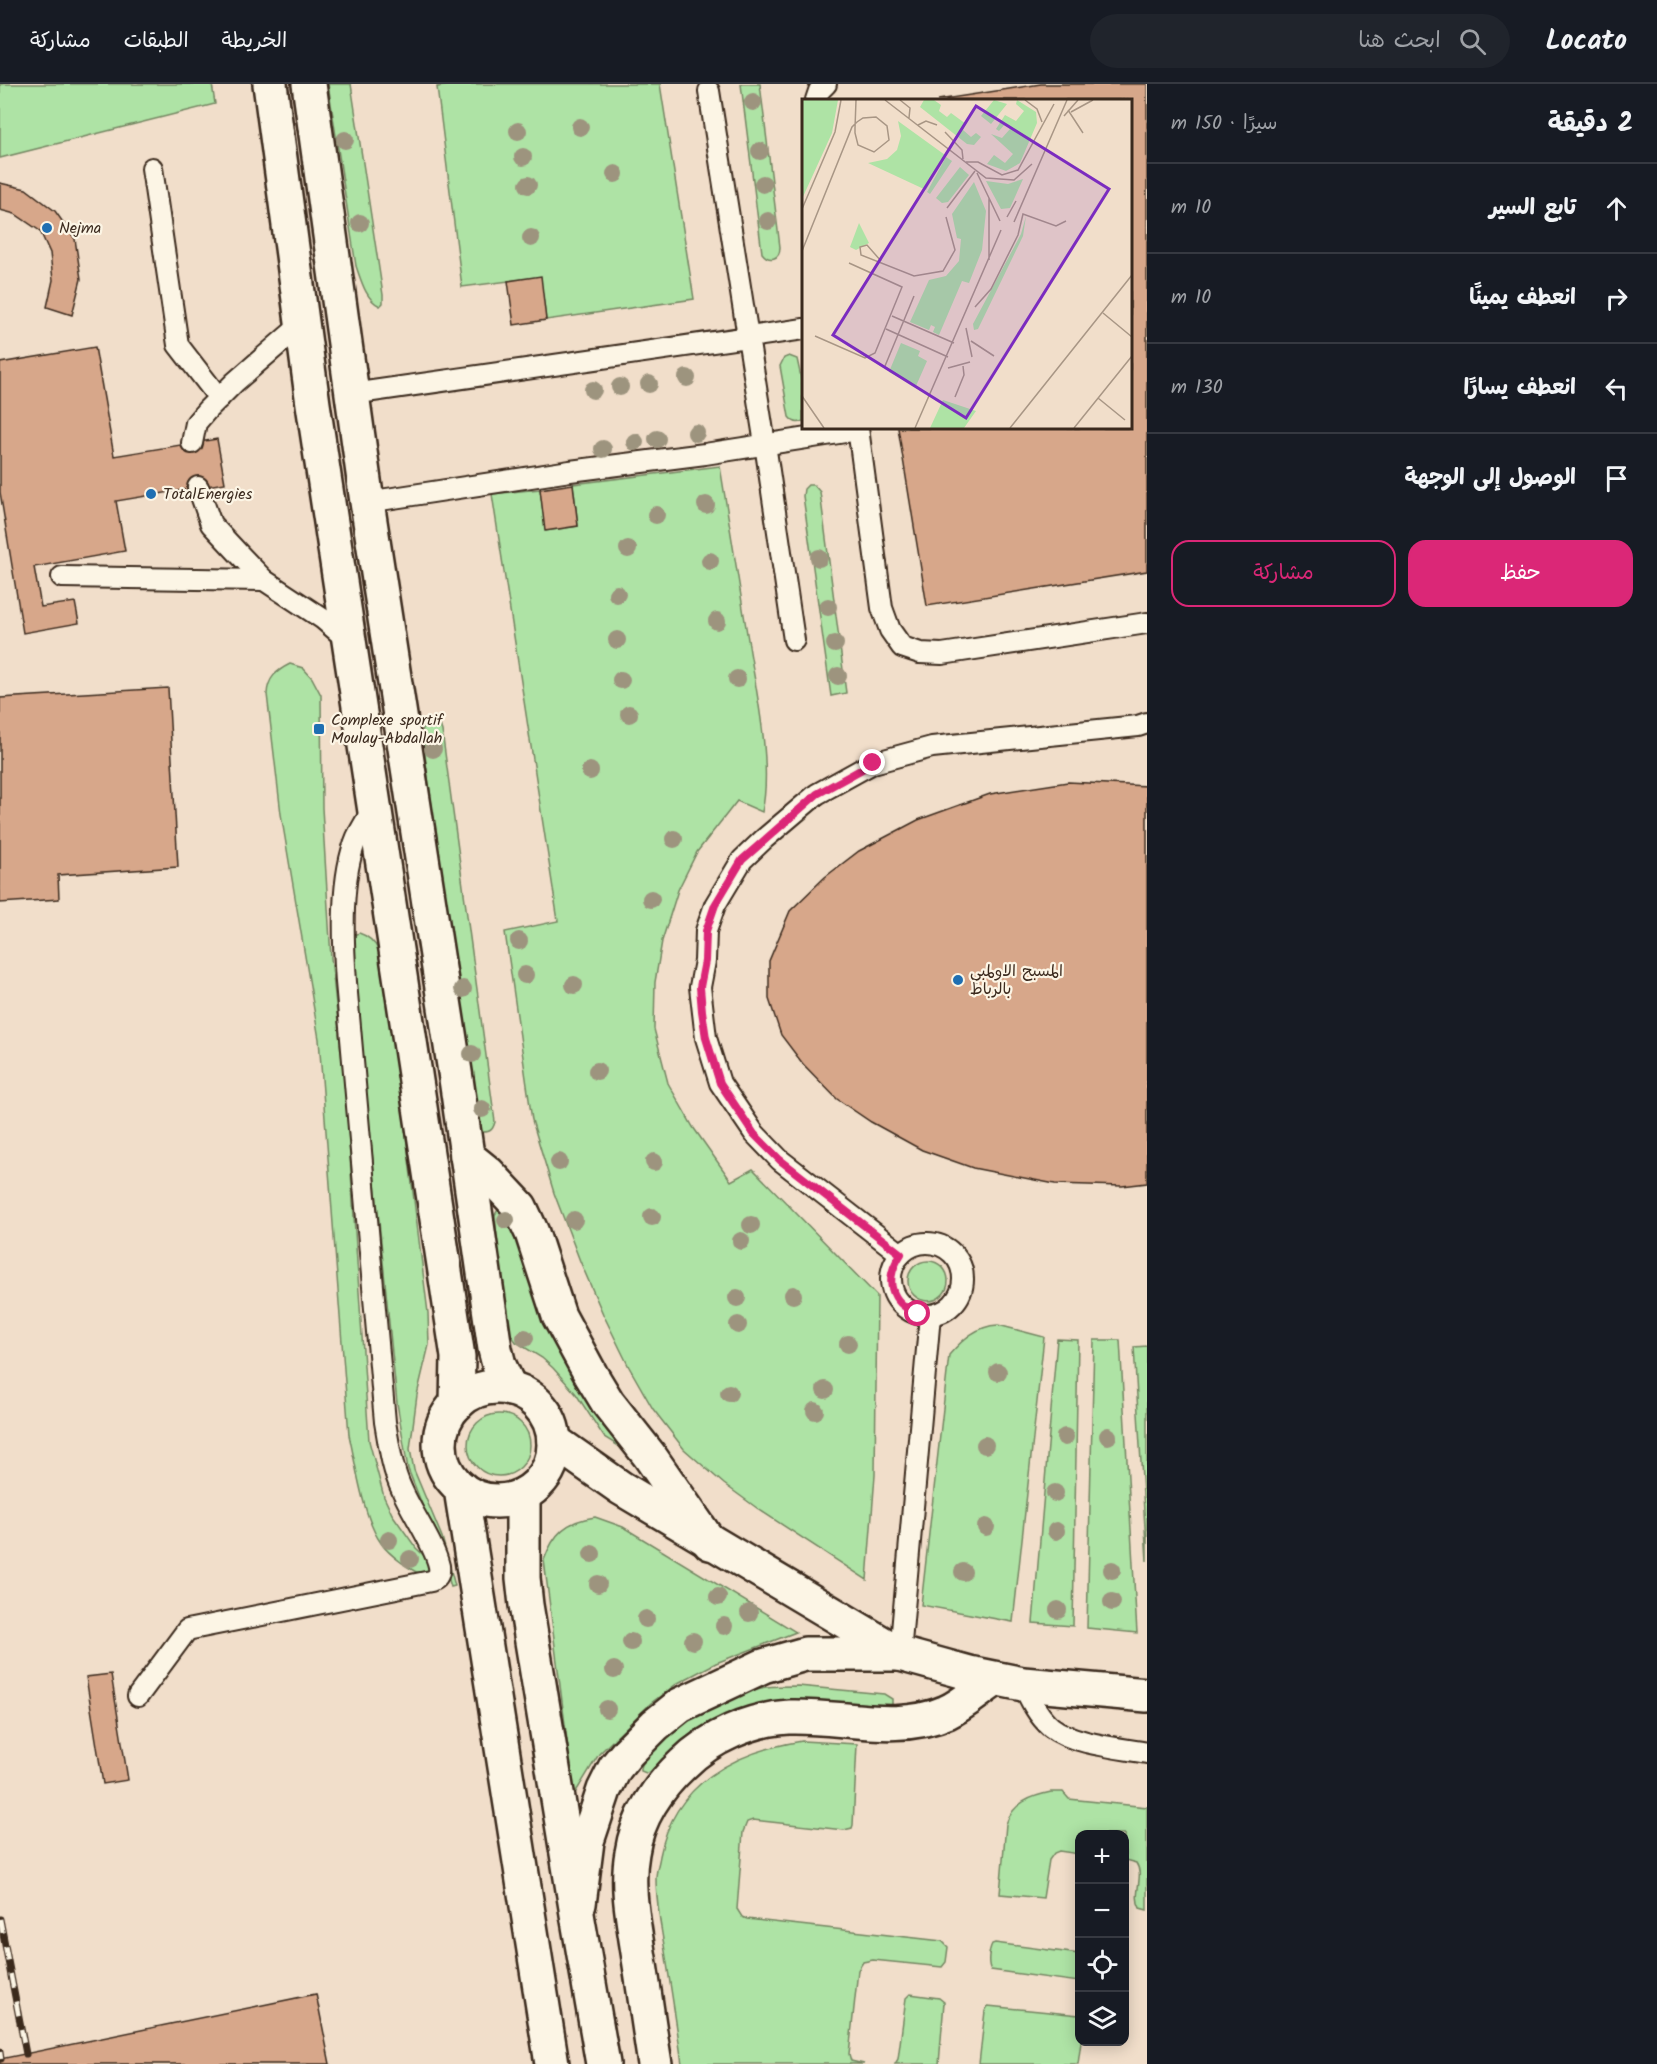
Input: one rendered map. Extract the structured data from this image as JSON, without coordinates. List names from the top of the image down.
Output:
{
  "places": {
    "other": ["Nejma", "TotalEnergies", "المسبح الاولمبي بالرباط"],
    "transit": ["Complexe sportif Moulay-Abdallah"]
  },
  "page": {
    "header": "Locato",
    "search": "ابحث هنا",
    "nav": ["الخريطة", "الطبقات", "مشاركة"],
    "heading": ["2 دقيقة", "سيرًا · 150 m"],
    "list": [
      ["تابع السير", "10 m"],
      ["انعطف يمينًا", "10 m"],
      ["انعطف يسارًا", "130 m"],
      "الوصول إلى الوجهة"
    ],
    "buttons": ["حفظ", "مشاركة"],
    "map_buttons": ["+", "−"]
  }
}
